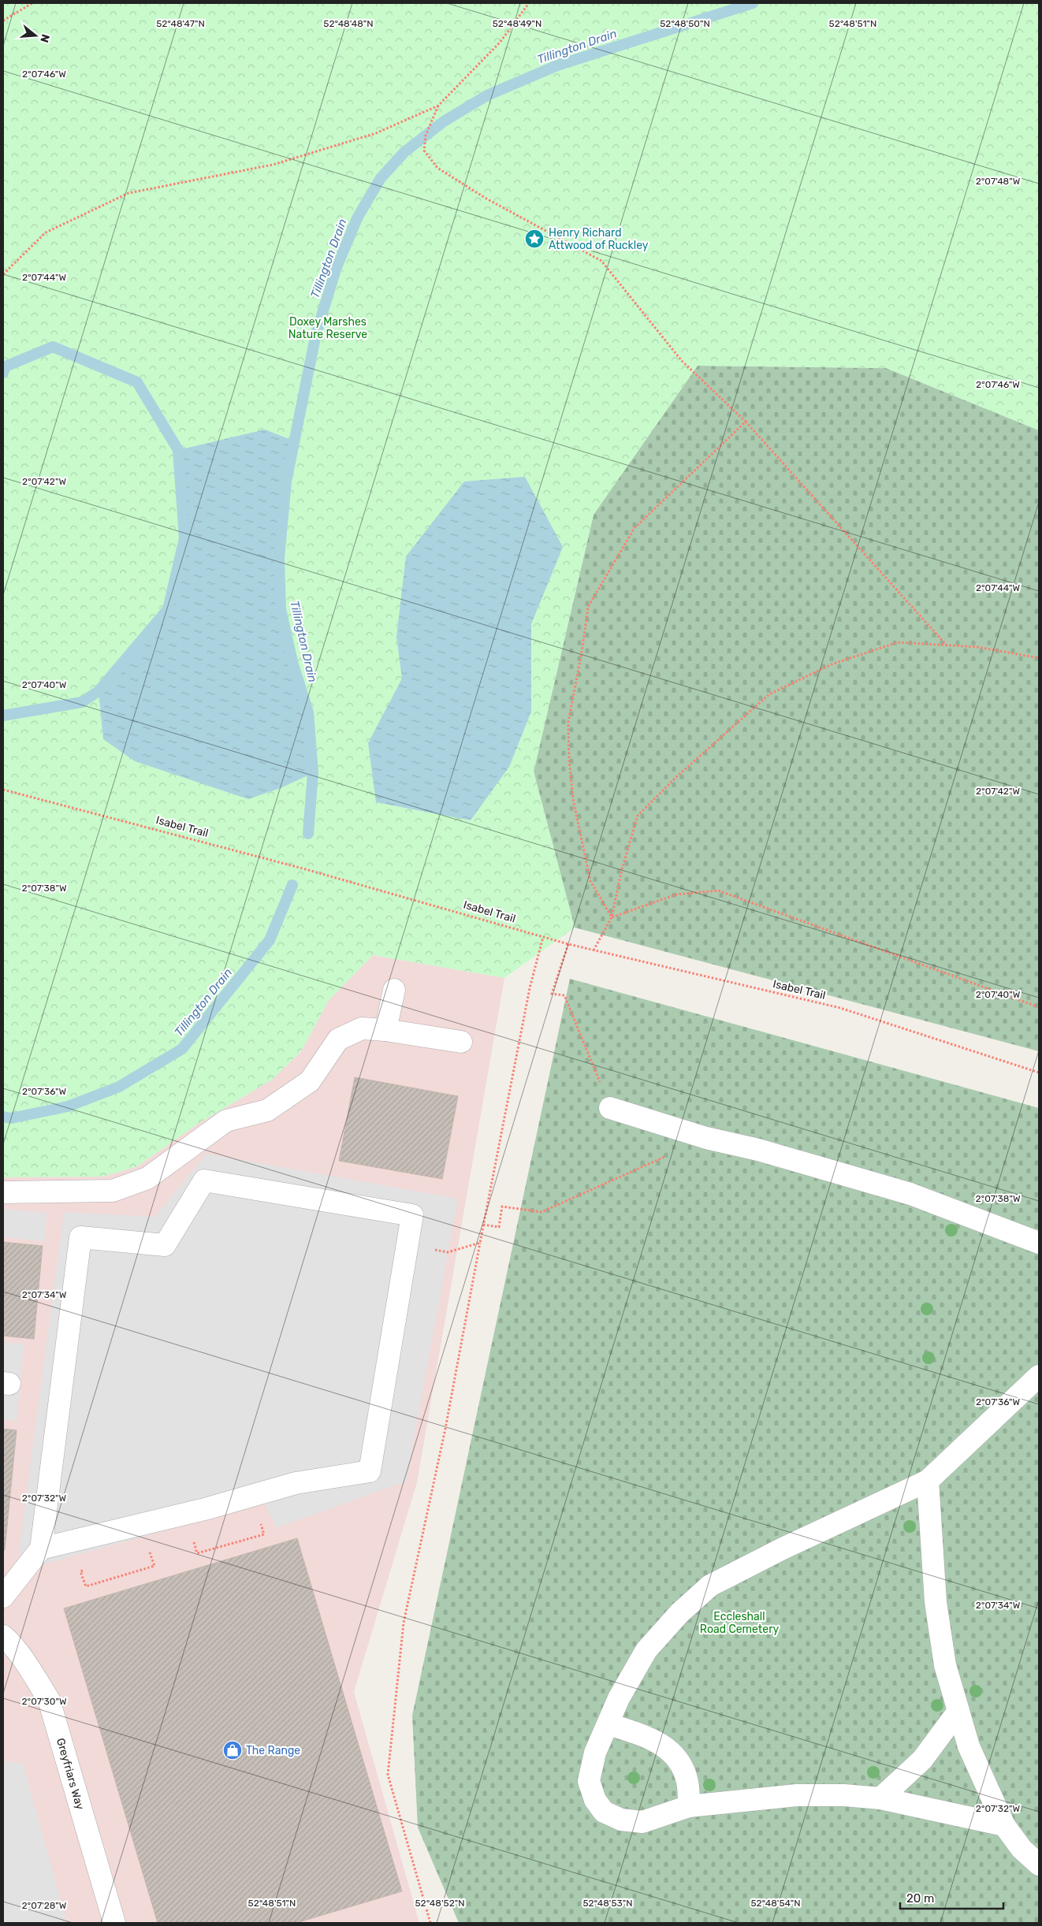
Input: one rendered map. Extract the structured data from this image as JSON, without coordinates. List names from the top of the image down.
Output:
{
  "streets": {
    "street": ["Greyfriars Way"],
    "path": ["Isabel Trail"]
  },
  "water": ["Tillington Drain"],
  "parks": ["Doxey Marshes Nature Reserve", "Eccleshall Road Cemetery"],
  "places": {
    "place": ["Henry Richard Attwood of Ruckley"],
    "shop": ["The Range"]
  },
  "scale_bar": "20 m",
  "north": "right",
  "coordinates": [
    "52°48'47\"N",
    "52°48'48\"N",
    "52°48'49\"N",
    "52°48'50\"N",
    "52°48'51\"N",
    "2°07'46\"W",
    "2°07'48\"W",
    "2°07'44\"W",
    "2°07'42\"W",
    "2°07'40\"W",
    "2°07'38\"W",
    "2°07'36\"W",
    "2°07'34\"W",
    "2°07'32\"W",
    "2°07'30\"W",
    "52°48'52\"N",
    "52°48'53\"N",
    "52°48'54\"N",
    "2°07'28\"W"
  ]
}
